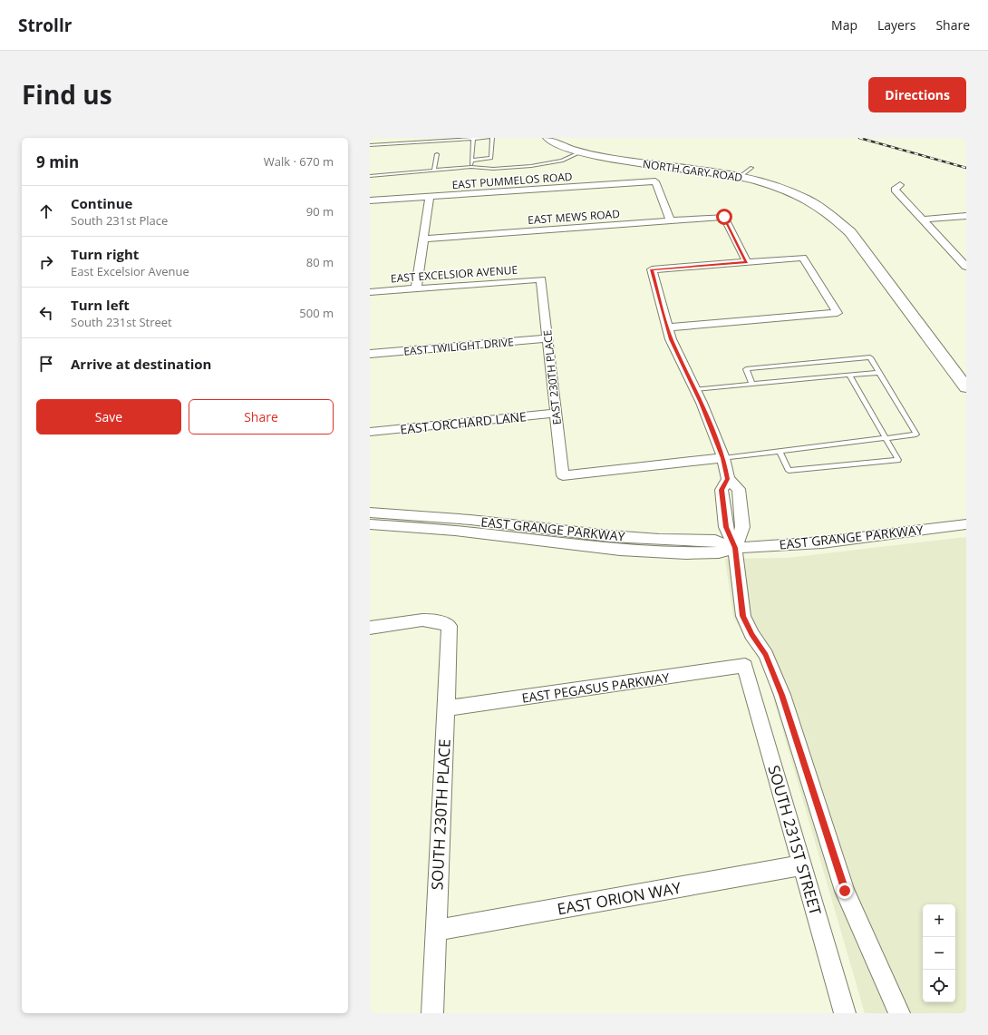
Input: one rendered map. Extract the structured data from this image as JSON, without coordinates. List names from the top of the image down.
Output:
{
  "streets": {
    "main road": ["NORTH GARY ROAD"],
    "street": [
      "EAST PUMMELOS ROAD",
      "EAST MEWS ROAD",
      "EAST EXCELSIOR AVENUE",
      "EAST TWILIGHT DRIVE",
      "EAST 230TH PLACE",
      "EAST ORCHARD LANE",
      "EAST GRANGE PARKWAY",
      "EAST PEGASUS PARKWAY",
      "SOUTH 230TH PLACE",
      "SOUTH 231ST STREET",
      "EAST ORION WAY"
    ]
  },
  "crossings": [
    ["EAST PUMMELOS ROAD", "EAST MEWS ROAD"],
    ["EAST EXCELSIOR AVENUE", "EAST 230TH PLACE"],
    ["EAST TWILIGHT DRIVE", "EAST 230TH PLACE"],
    ["EAST 230TH PLACE", "EAST ORCHARD LANE"],
    ["EAST PEGASUS PARKWAY", "SOUTH 230TH PLACE"],
    ["EAST PEGASUS PARKWAY", "SOUTH 231ST STREET"],
    ["SOUTH 230TH PLACE", "EAST ORION WAY"],
    ["SOUTH 231ST STREET", "EAST ORION WAY"]
  ],
  "page": {
    "header": "Strollr",
    "nav": ["Map", "Layers", "Share"],
    "title": "Find us",
    "buttons": [
      "Directions",
      ["Save", "Share"]
    ],
    "heading": ["9 min", "Walk · 670 m"],
    "list": [
      ["Continue", "South 231st Place", "90 m"],
      ["Turn right", "East Excelsior Avenue", "80 m"],
      ["Turn left", "South 231st Street", "500 m"],
      "Arrive at destination"
    ],
    "map_buttons": ["+", "−"]
  }
}
